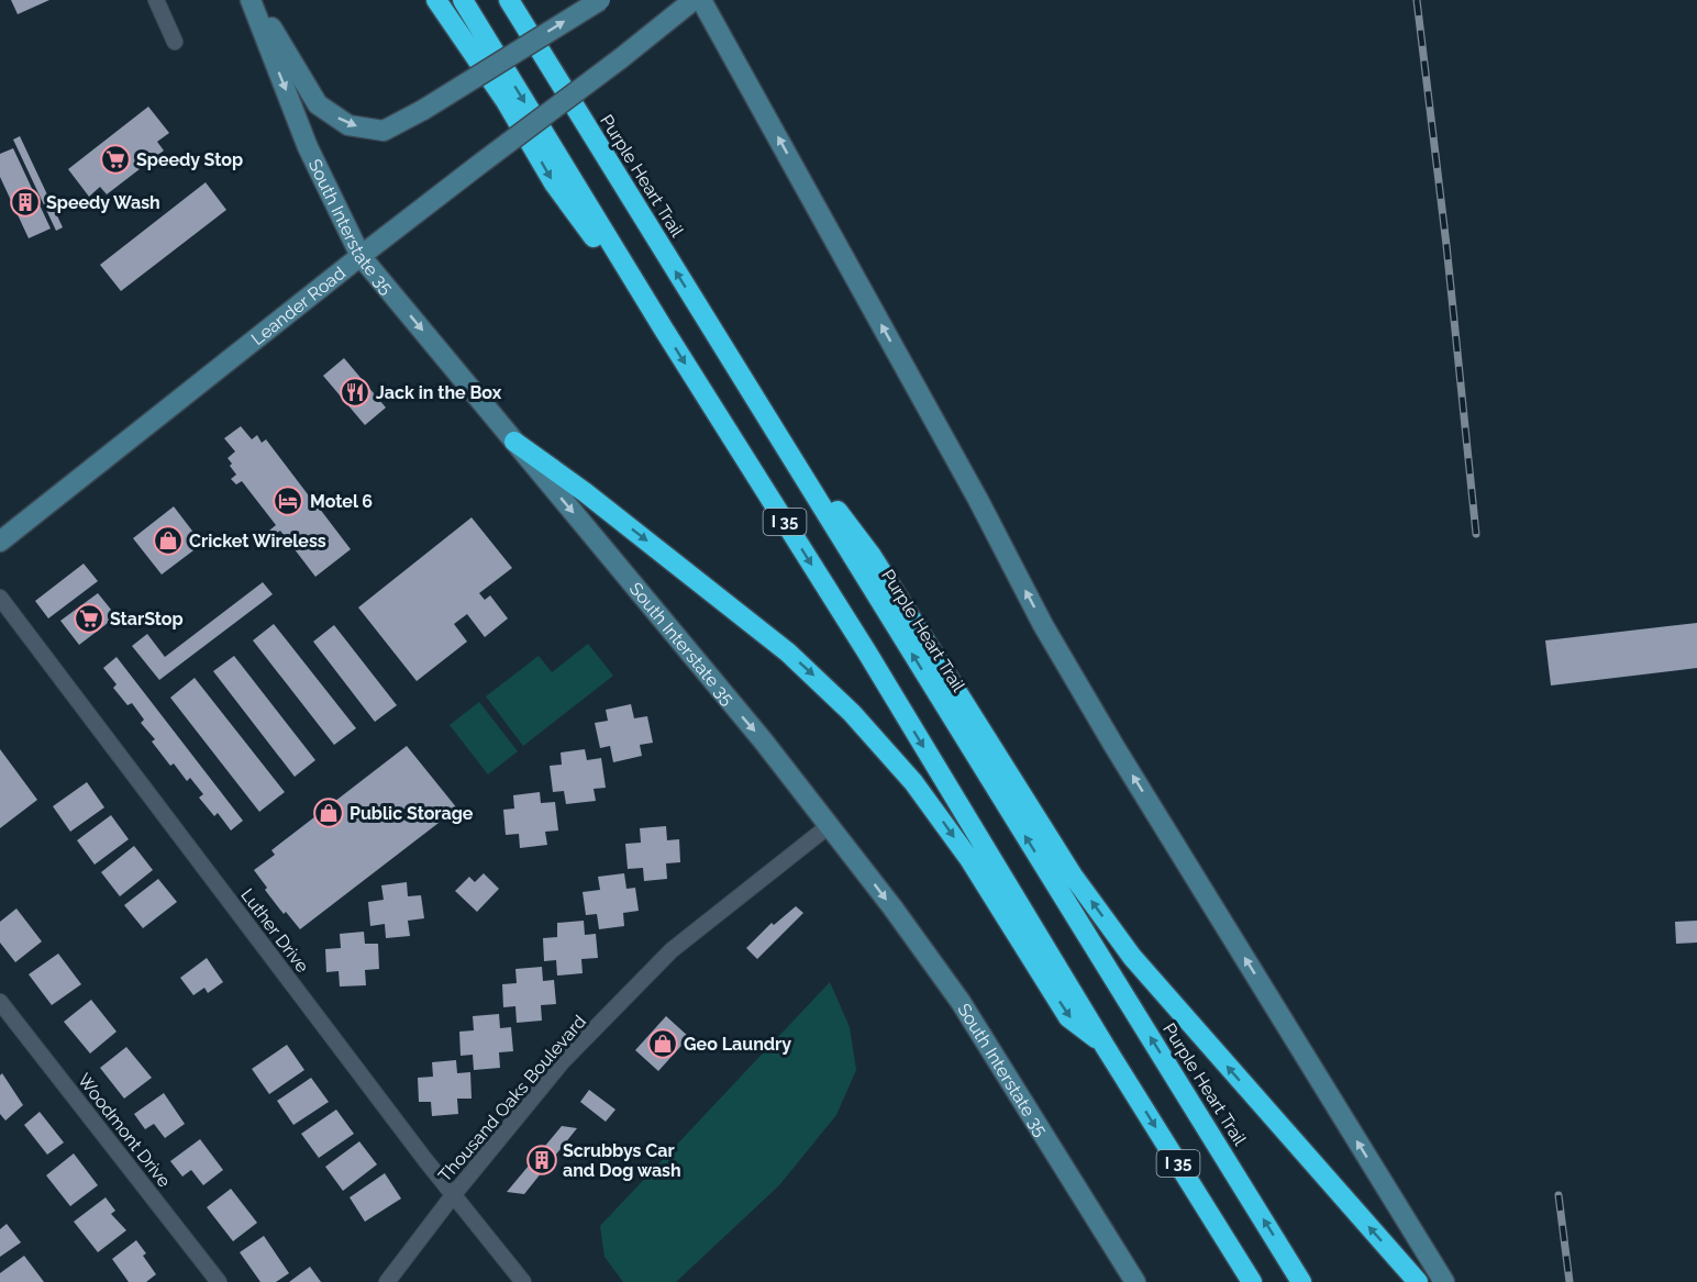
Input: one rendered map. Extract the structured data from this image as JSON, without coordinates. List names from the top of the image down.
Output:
{
  "streets": {
    "highway": ["Purple Heart Trail", "I 35"],
    "main road": ["South Interstate 35", "Leander Road"],
    "street": ["Luther Drive", "Thousand Oaks Boulevard", "Woodmont Drive"]
  },
  "crossings": [
    ["South Interstate 35", "Leander Road"],
    ["South Interstate 35", "Thousand Oaks Boulevard"],
    ["Luther Drive", "Thousand Oaks Boulevard"]
  ],
  "one_way": ["South Interstate 35"],
  "places": {
    "supermarket": ["Speedy Stop", "StarStop"],
    "building": ["Speedy Wash", "Scrubbys Car and Dog wash"],
    "restaurant": ["Jack in the Box"],
    "hotel": ["Motel 6"],
    "shop": ["Cricket Wireless", "Public Storage", "Geo Laundry"]
  }
}
